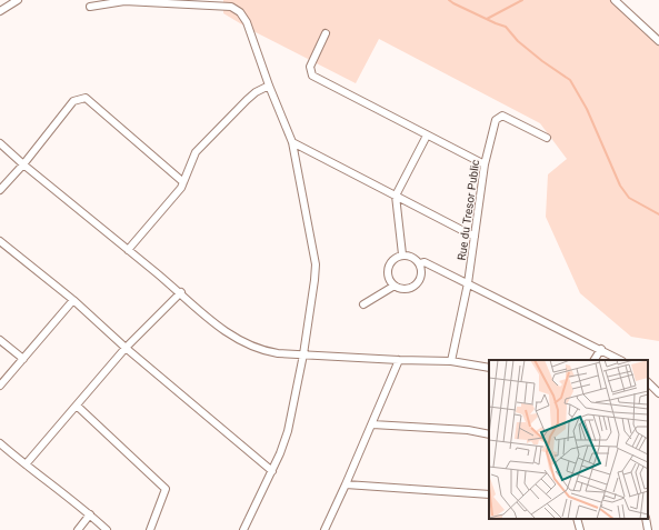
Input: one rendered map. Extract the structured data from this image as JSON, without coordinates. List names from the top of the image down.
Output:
{
  "streets": {
    "street": ["Rue du Tresor Public"]
  }
}
